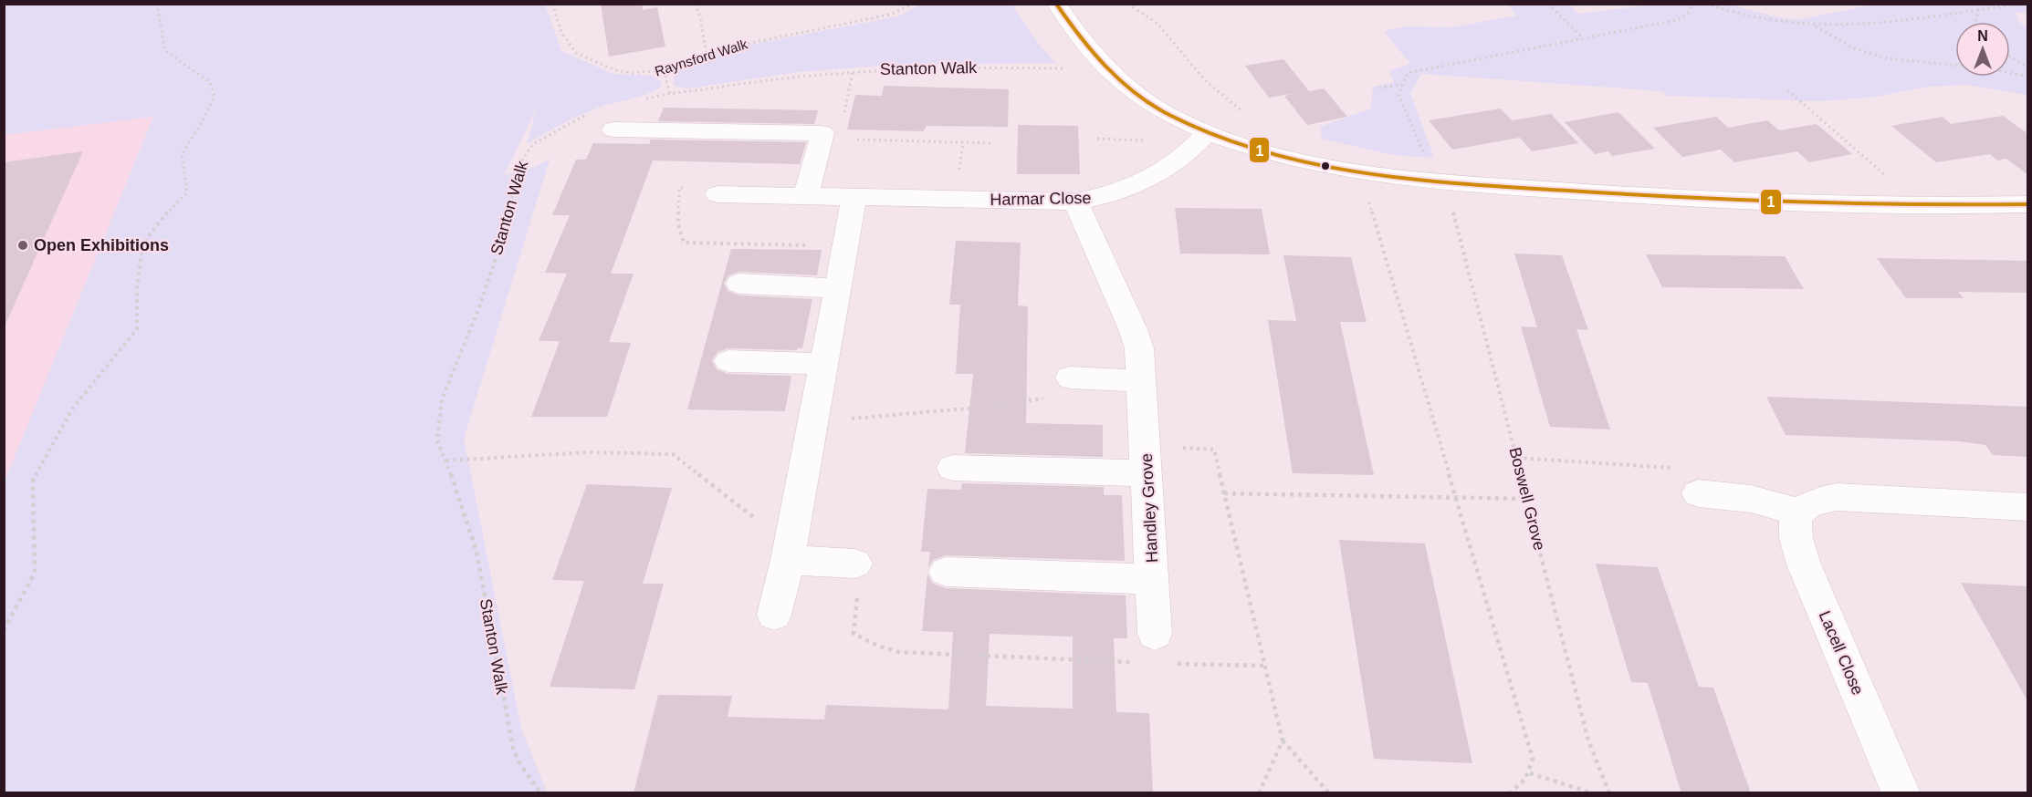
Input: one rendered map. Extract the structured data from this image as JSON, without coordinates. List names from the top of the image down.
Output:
{
  "streets": {
    "street": ["Harmar Close", "Handley Grove", "Lacell Close"],
    "path": ["Raynsford Walk", "Stanton Walk", "Boswell Grove"]
  },
  "crossings": [
    ["Harmar Close", "Handley Grove"]
  ],
  "places": ["Open Exhibitions"],
  "lines": ["transit line 1"],
  "north": "top"
}
